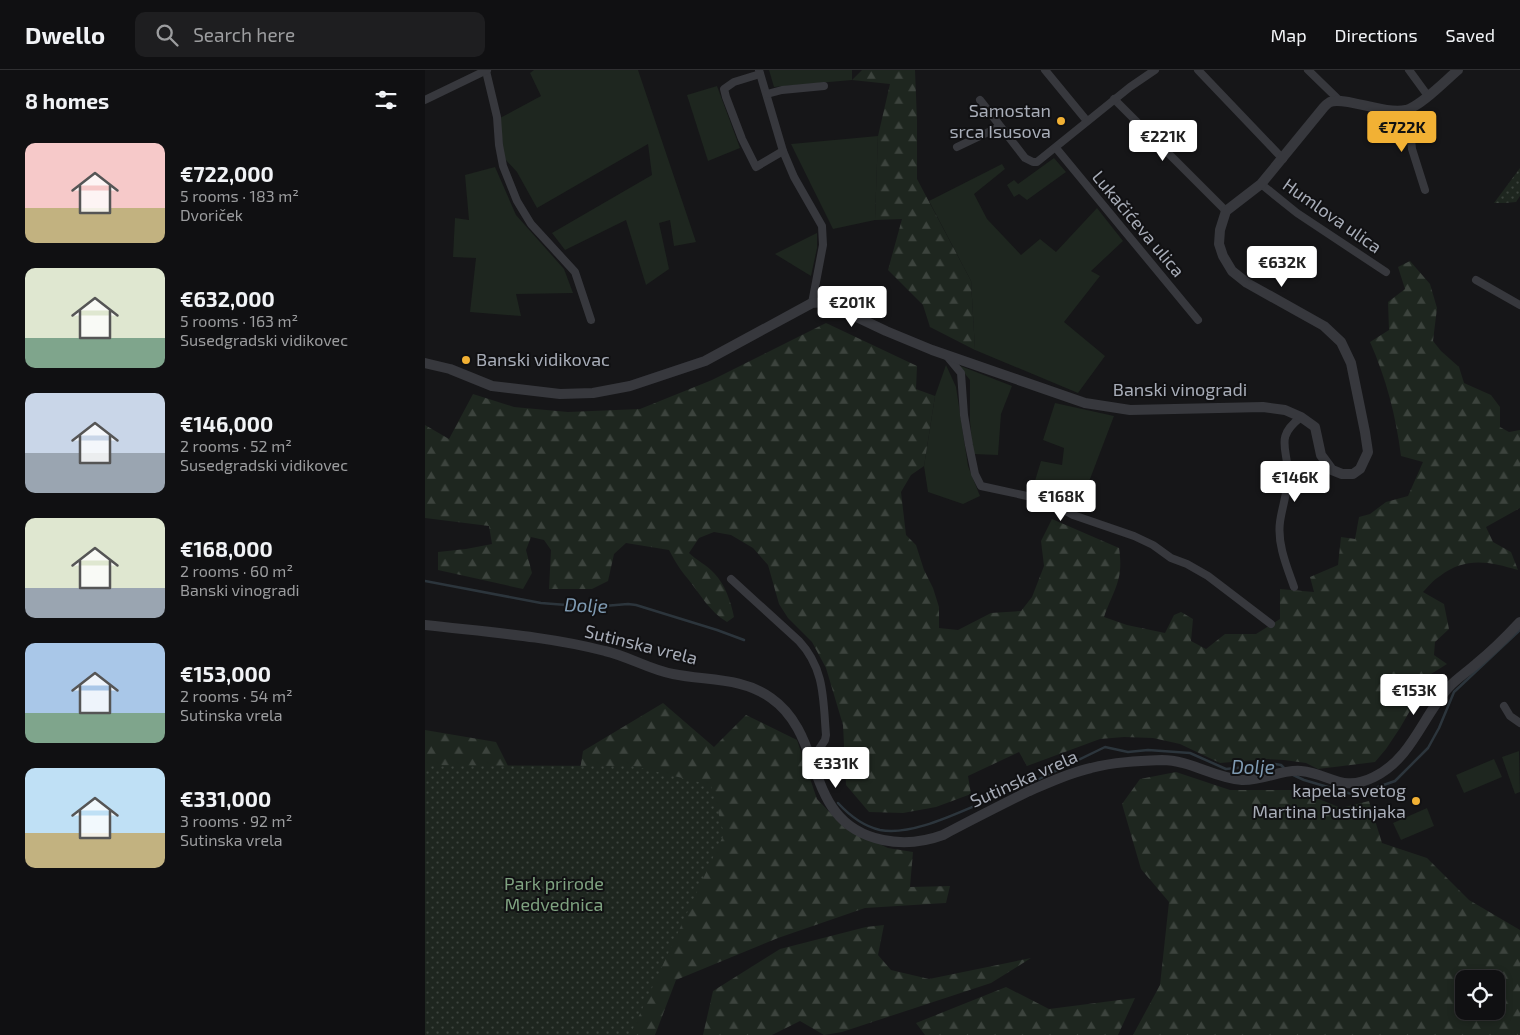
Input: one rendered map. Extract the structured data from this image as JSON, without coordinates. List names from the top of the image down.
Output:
{
  "streets": {
    "street": [
      "Humlova ulica",
      "Lukačićeva ulica",
      "Banski vinogradi",
      "Sutinska vrela"
    ]
  },
  "water": ["Dolje"],
  "parks": ["Park prirode Medvednica"],
  "places": ["Samostan srca Isusova", "Banski vidikovac", "kapela svetog Martina Pustinjaka"],
  "page": {
    "header": "Dwello",
    "search": "Search here",
    "nav": ["Map", "Directions", "Saved"],
    "heading": "8 homes",
    "price": [
      "€722K",
      "€221K",
      "€632K",
      "€201K",
      "€146K",
      "€168K",
      "€153K",
      "€331K"
    ],
    "list": [
      {
        "name": "€722,000",
        "note": "5 rooms · 183 m² · Dvoriček"
      },
      {
        "name": "€632,000",
        "note": "5 rooms · 163 m² · Susedgradski vidikovec"
      },
      {
        "name": "€146,000",
        "note": "2 rooms · 52 m² · Susedgradski vidikovec"
      },
      {
        "name": "€168,000",
        "note": "2 rooms · 60 m² · Banski vinogradi"
      },
      {
        "name": "€153,000",
        "note": "2 rooms · 54 m² · Sutinska vrela"
      },
      {
        "name": "€331,000",
        "note": "3 rooms · 92 m² · Sutinska vrela"
      }
    ]
  }
}
